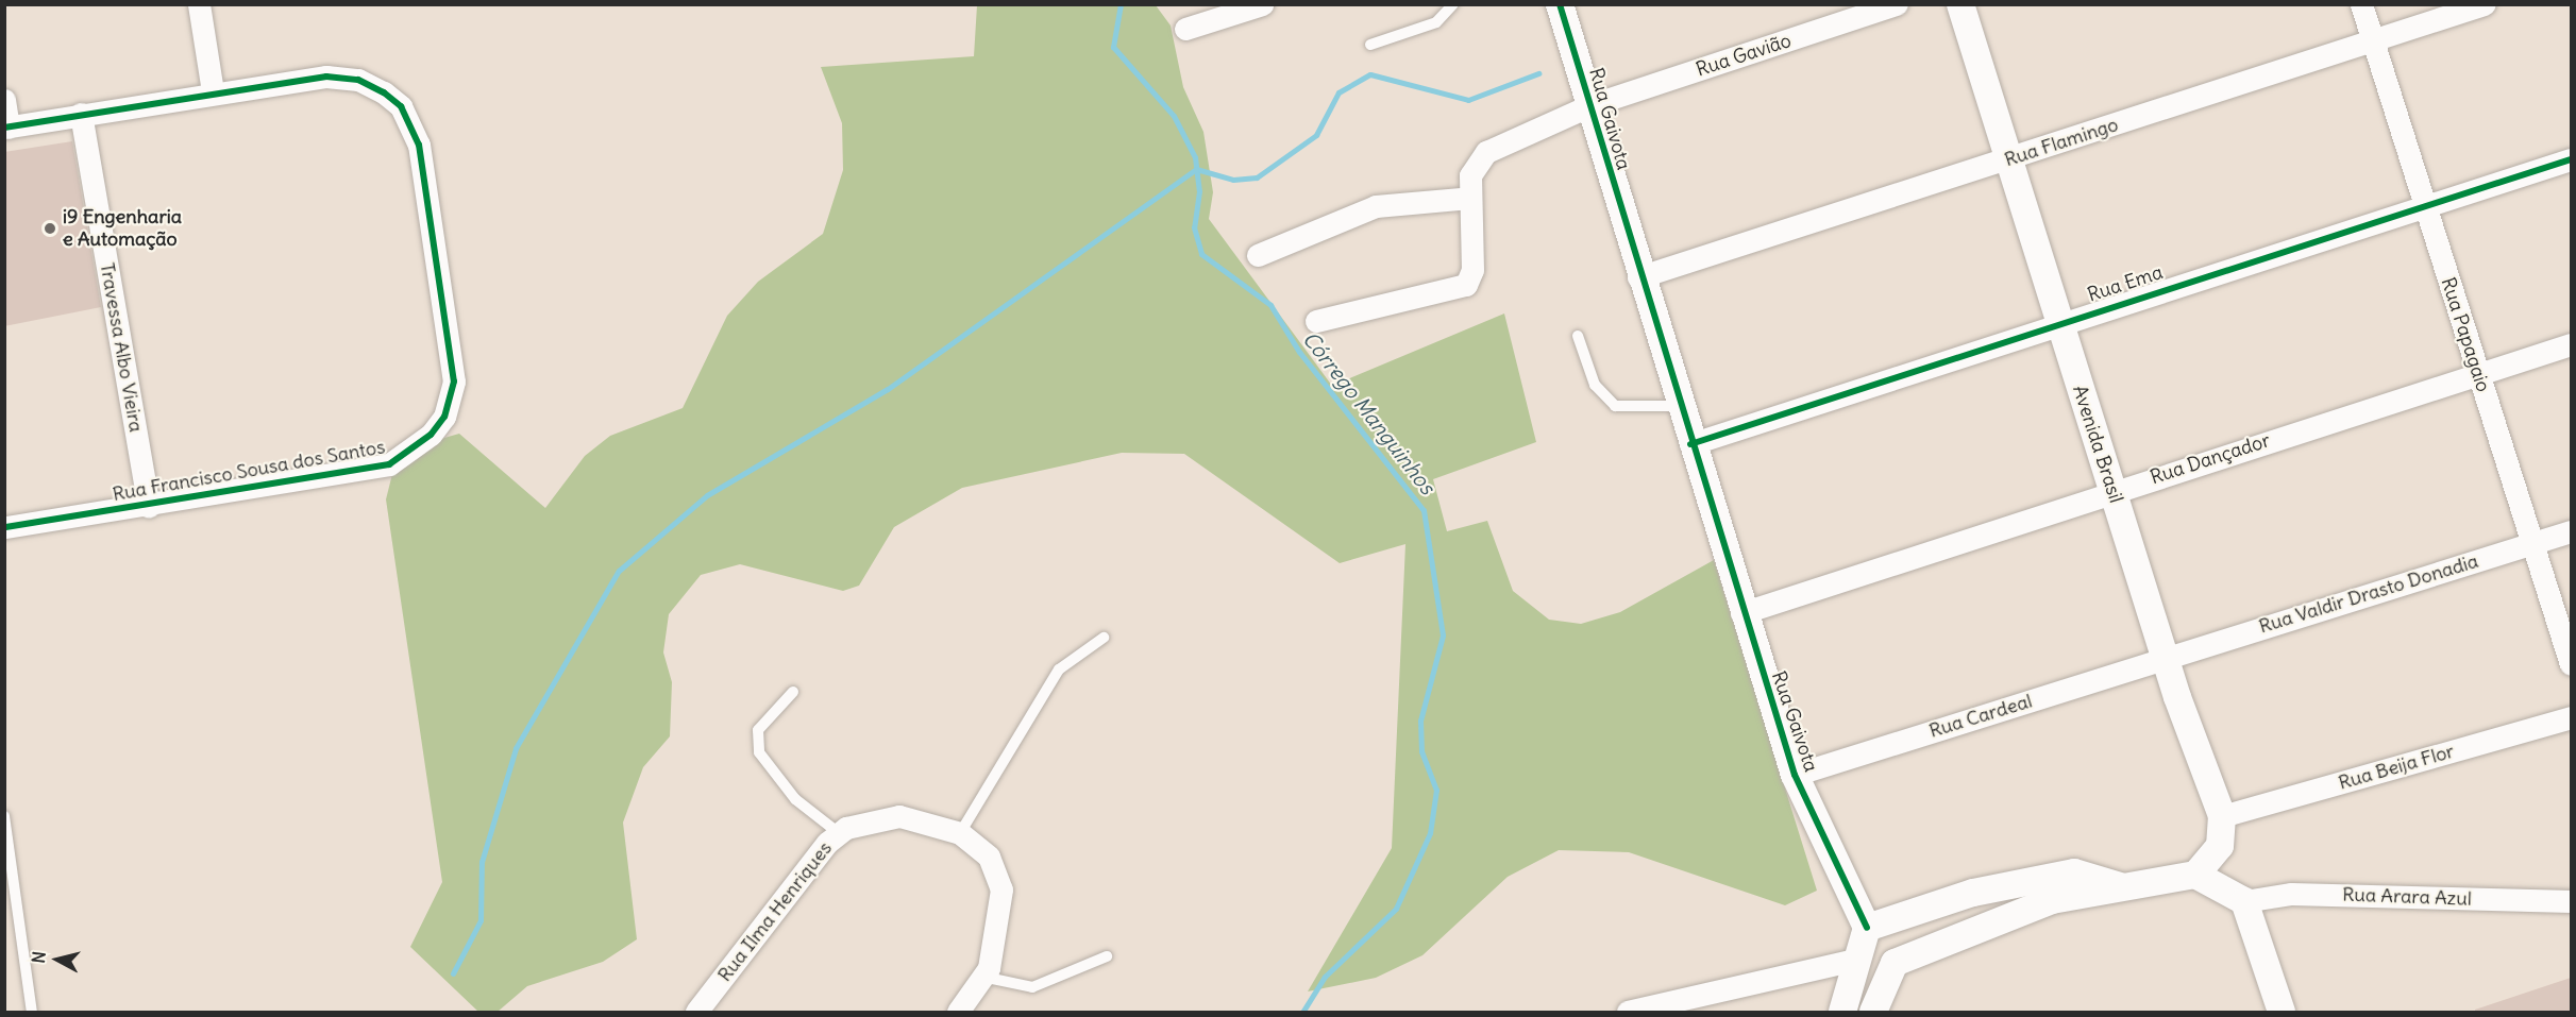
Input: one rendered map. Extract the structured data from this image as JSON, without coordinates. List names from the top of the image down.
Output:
{
  "streets": {
    "street": [
      "Rua Gavião",
      "Rua Gaivota",
      "Rua Flamingo",
      "Rua Ema",
      "Rua Papagaio",
      "Travessa Albo Vieira",
      "Avenida Brasil",
      "Rua Dançador",
      "Rua Francisco Sousa dos Santos",
      "Rua Valdir Drasto Donadia",
      "Rua Cardeal",
      "Rua Beija Flor",
      "Rua Arara Azul",
      "Rua Ilma Henriques"
    ]
  },
  "crossings": [
    ["Rua Gavião", "Rua Gaivota"],
    ["Rua Gaivota", "Rua Flamingo"],
    ["Rua Gaivota", "Rua Ema"],
    ["Rua Gaivota", "Rua Dançador"],
    ["Rua Gaivota", "Rua Cardeal"],
    ["Rua Flamingo", "Rua Papagaio"],
    ["Rua Flamingo", "Avenida Brasil"],
    ["Rua Ema", "Rua Papagaio"],
    ["Rua Ema", "Avenida Brasil"],
    ["Rua Papagaio", "Rua Dançador"],
    ["Rua Papagaio", "Rua Valdir Drasto Donadia"],
    ["Travessa Albo Vieira", "Rua Francisco Sousa dos Santos"],
    ["Avenida Brasil", "Rua Dançador"],
    ["Avenida Brasil", "Rua Valdir Drasto Donadia"],
    ["Avenida Brasil", "Rua Cardeal"],
    ["Avenida Brasil", "Rua Beija Flor"],
    ["Rua Valdir Drasto Donadia", "Rua Cardeal"]
  ],
  "water": ["Córrego Manguinhos"],
  "places": ["i9 Engenharia e Automação"],
  "north": "left"
}
